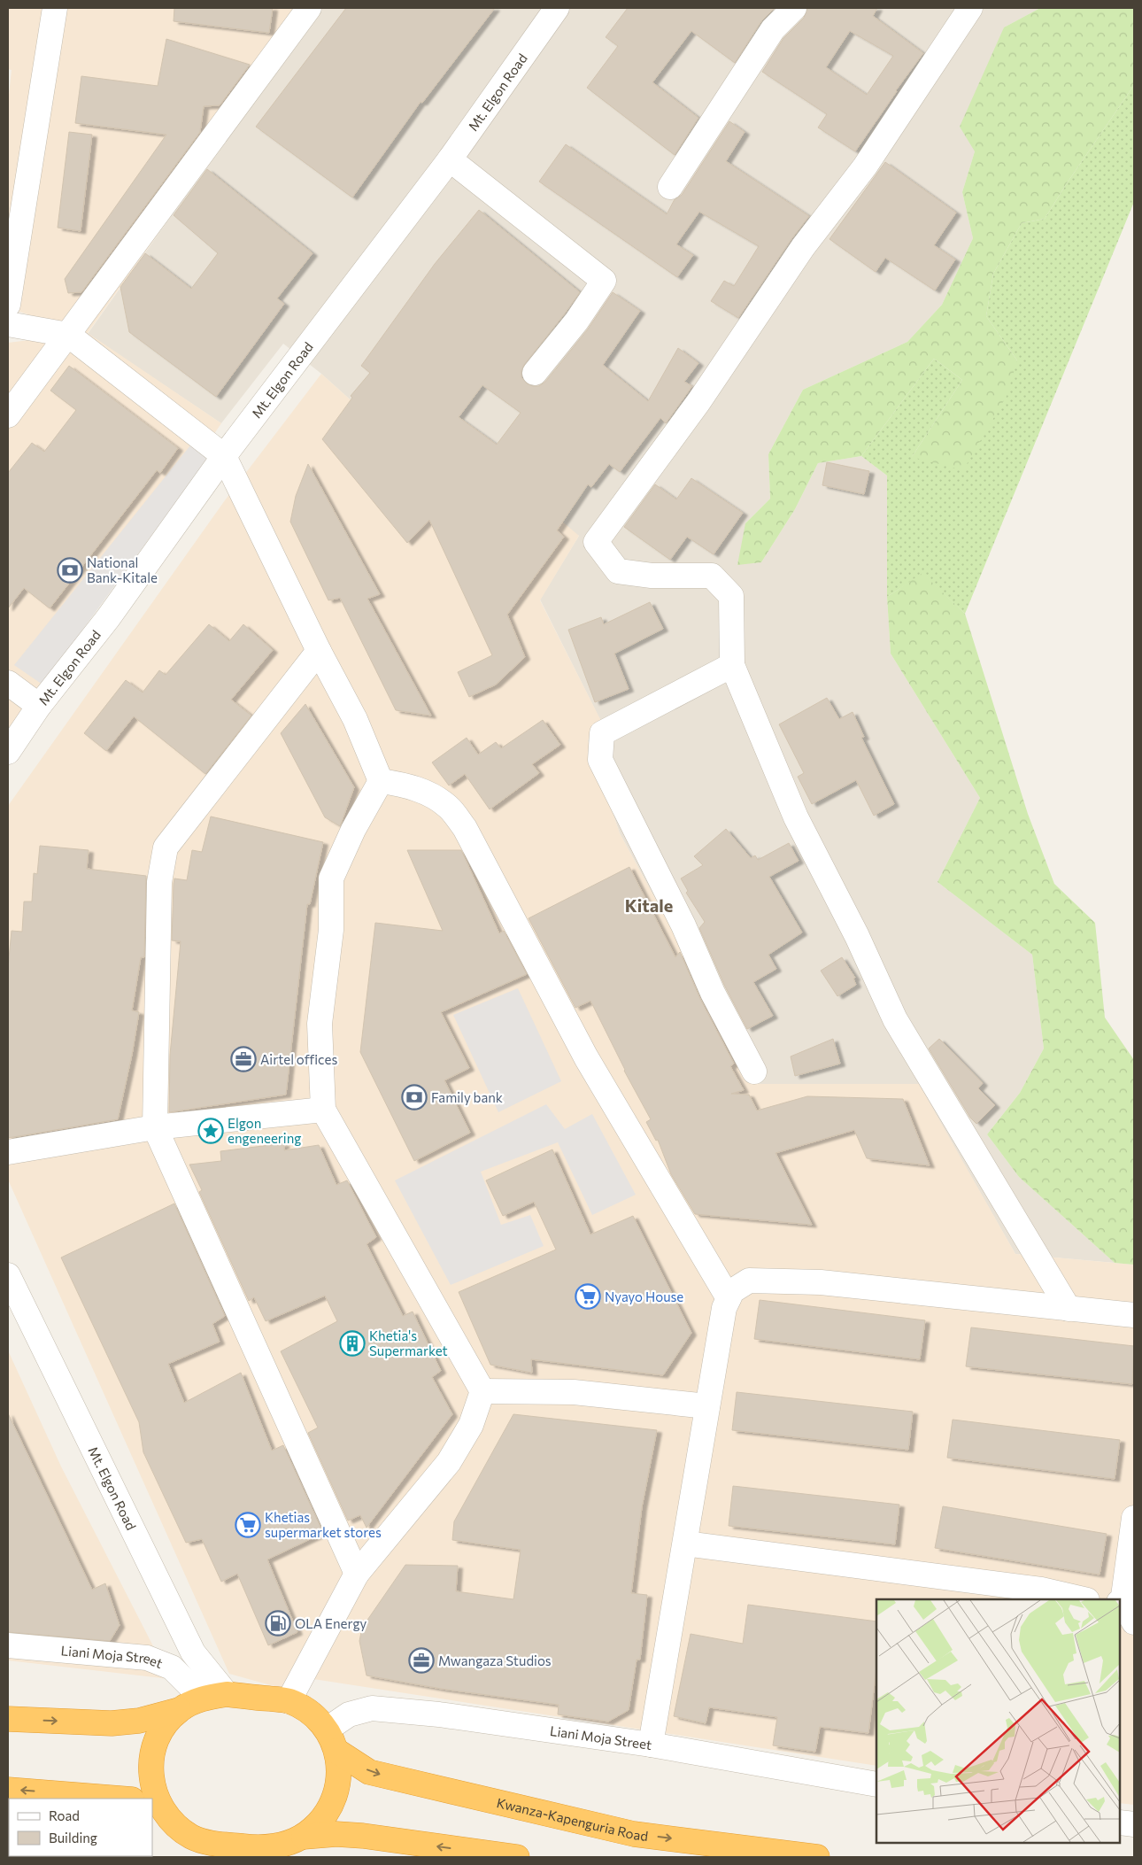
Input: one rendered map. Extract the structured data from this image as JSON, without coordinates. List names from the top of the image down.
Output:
{
  "streets": {
    "highway": ["Kwanza-Kapenguria Road"],
    "street": ["Mt. Elgon Road", "Liani Moja Street"]
  },
  "crossings": [
    ["Liani Moja Street", "Kwanza-Kapenguria Road"]
  ],
  "districts": ["Kitale"],
  "places": {
    "bank": ["National Bank-Kitale", "Family bank"],
    "office": ["Airtel offices", "Mwangaza Studios"],
    "place": ["Elgon engeneering"],
    "supermarket": ["Nyayo House", "Khetias supermarket stores"],
    "building": ["Khetia's Supermarket"],
    "fuel station": ["OLA Energy"]
  },
  "legend": ["Road", "Building"]
}
